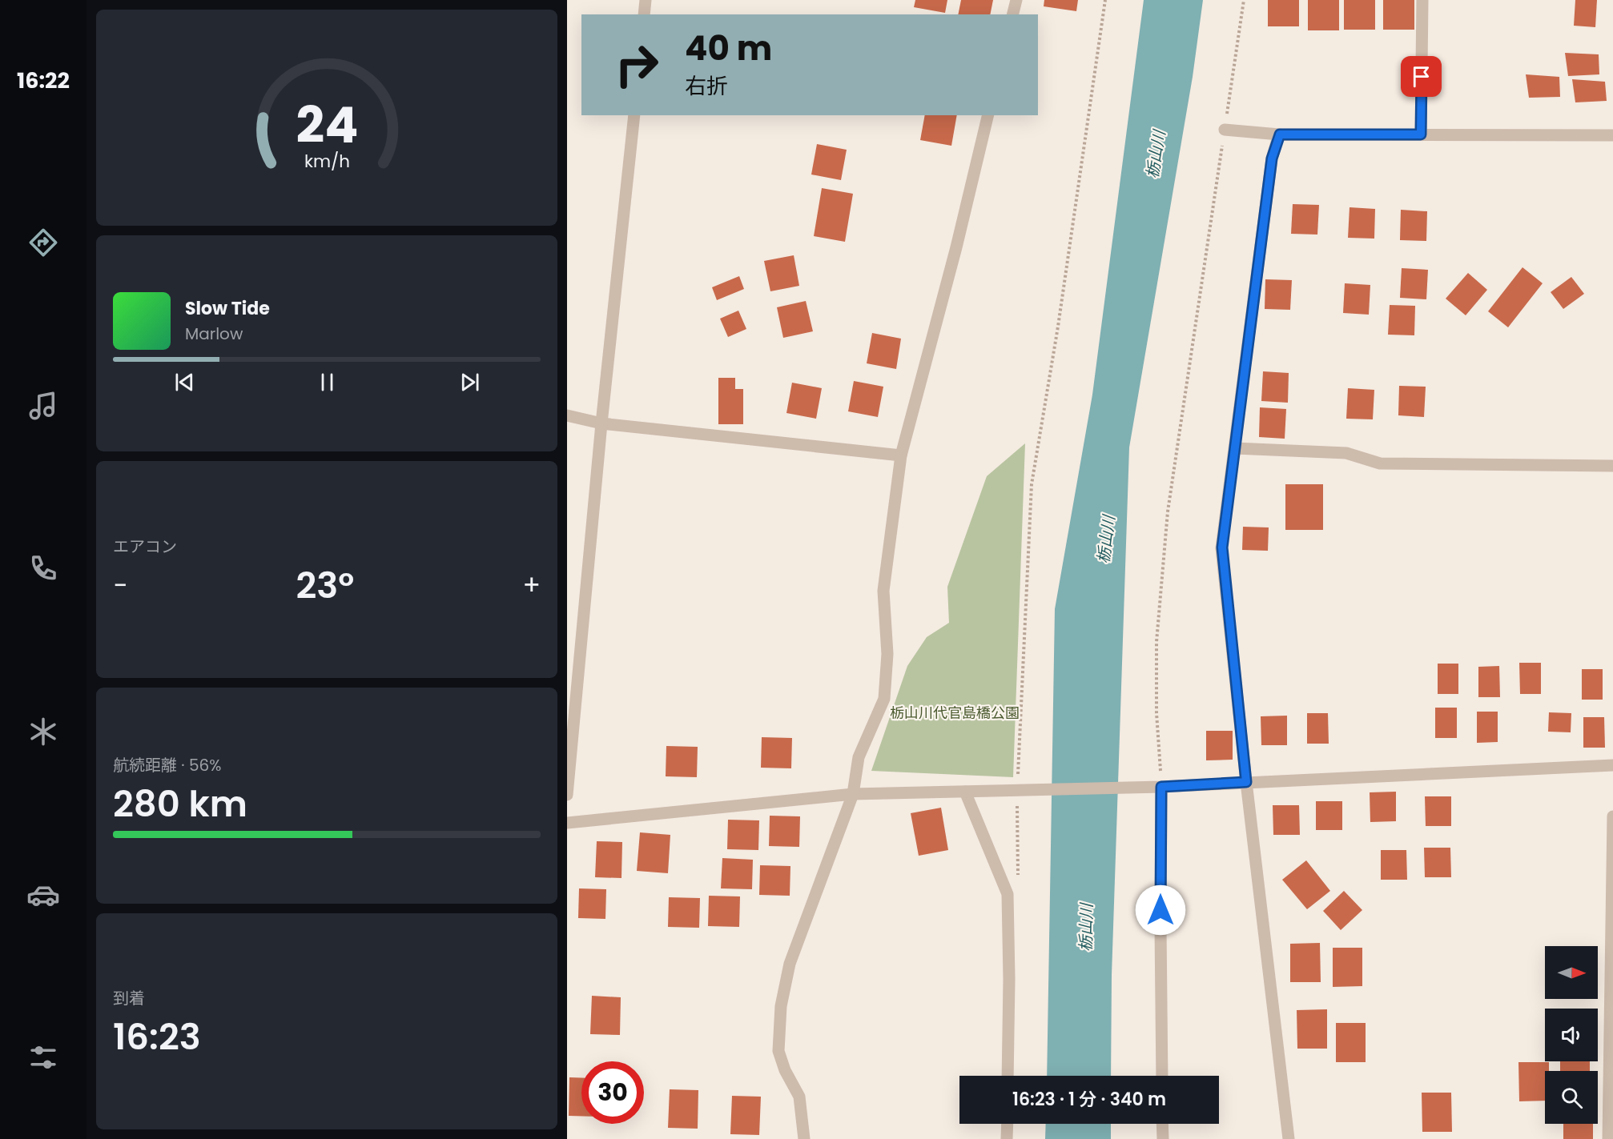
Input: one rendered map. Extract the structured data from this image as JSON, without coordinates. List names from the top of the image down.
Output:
{
  "water": ["栃山川"],
  "parks": ["栃山川代官島橋公園"],
  "north": "right",
  "page": {
    "tabs": "16:22",
    "turn": ["40 m", "右折"],
    "song": ["Slow Tide", "Marlow"],
    "tile": [
      "エアコン",
      ["航続距離 · 56%", "280 km"],
      ["到着", "16:23"]
    ],
    "heat": ["−", "23°", "+"],
    "limit": "30",
    "trip": "16:23 · 1 分 · 340 m",
    "gauge": ["24", "km/h"]
  }
}
